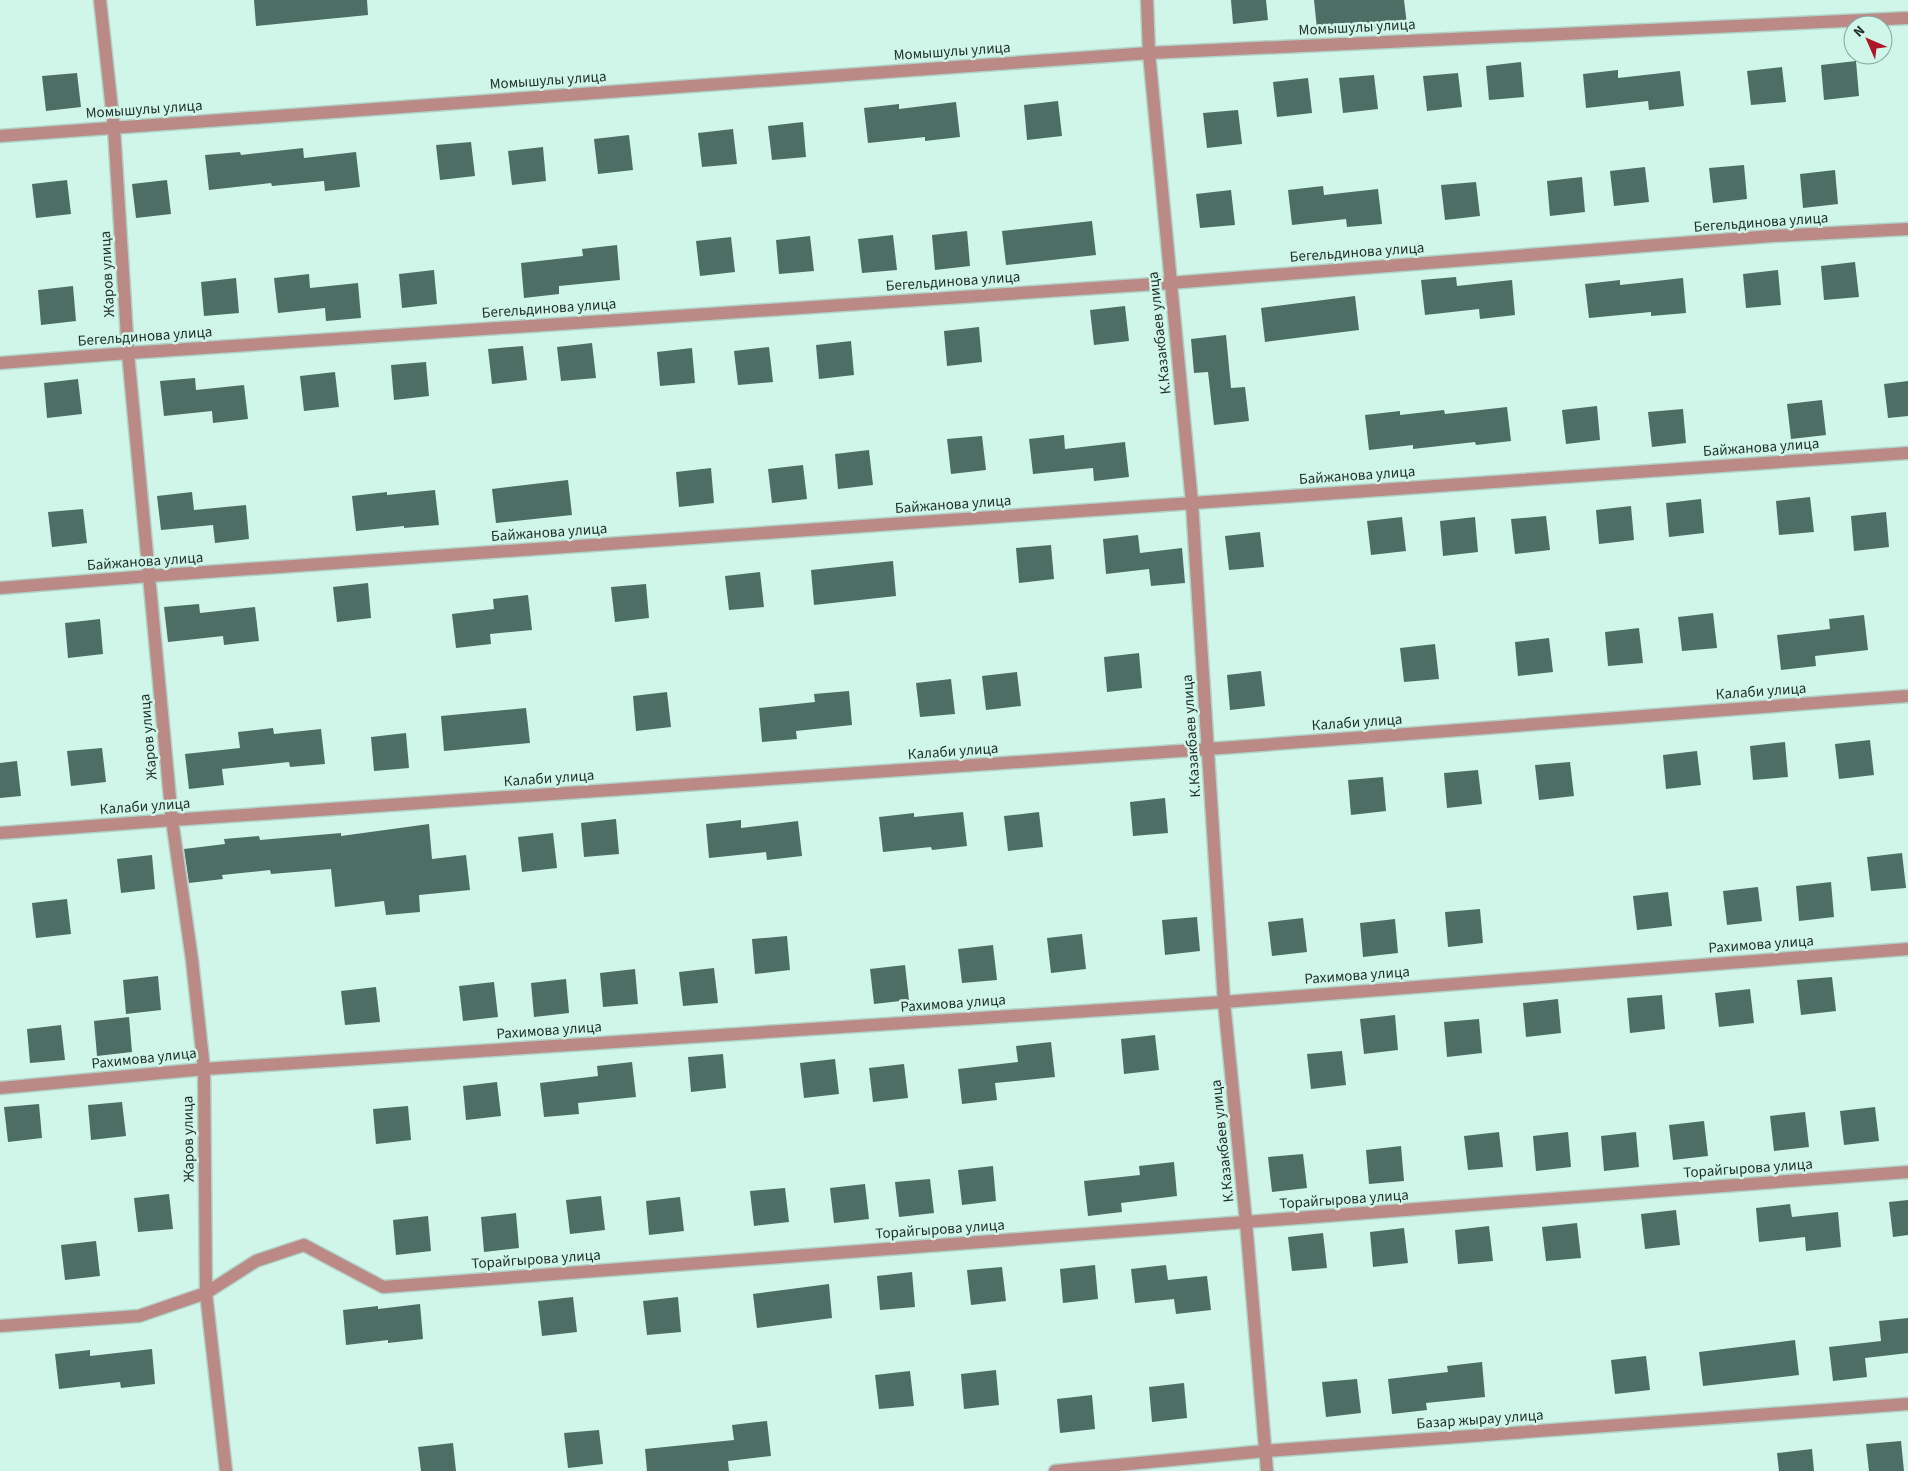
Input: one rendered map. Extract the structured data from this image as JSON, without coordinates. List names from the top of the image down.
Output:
{
  "streets": {
    "street": [
      "Момышулы улица",
      "Бегельдинова улица",
      "Жаров улица",
      "К.Казакбаев улица",
      "Байжанова улица",
      "Калаби улица",
      "Рахимова улица",
      "Торайгырова улица",
      "Базар жырау улица"
    ]
  },
  "crossings": [
    ["Момышулы улица", "Жаров улица"],
    ["Момышулы улица", "К.Казакбаев улица"],
    ["Бегельдинова улица", "Жаров улица"],
    ["Бегельдинова улица", "К.Казакбаев улица"],
    ["Жаров улица", "Байжанова улица"],
    ["Жаров улица", "Калаби улица"],
    ["Жаров улица", "Рахимова улица"],
    ["Жаров улица", "Торайгырова улица"],
    ["К.Казакбаев улица", "Байжанова улица"],
    ["К.Казакбаев улица", "Калаби улица"],
    ["К.Казакбаев улица", "Рахимова улица"],
    ["К.Казакбаев улица", "Торайгырова улица"],
    ["К.Казакбаев улица", "Базар жырау улица"]
  ],
  "north": "top left"
}
